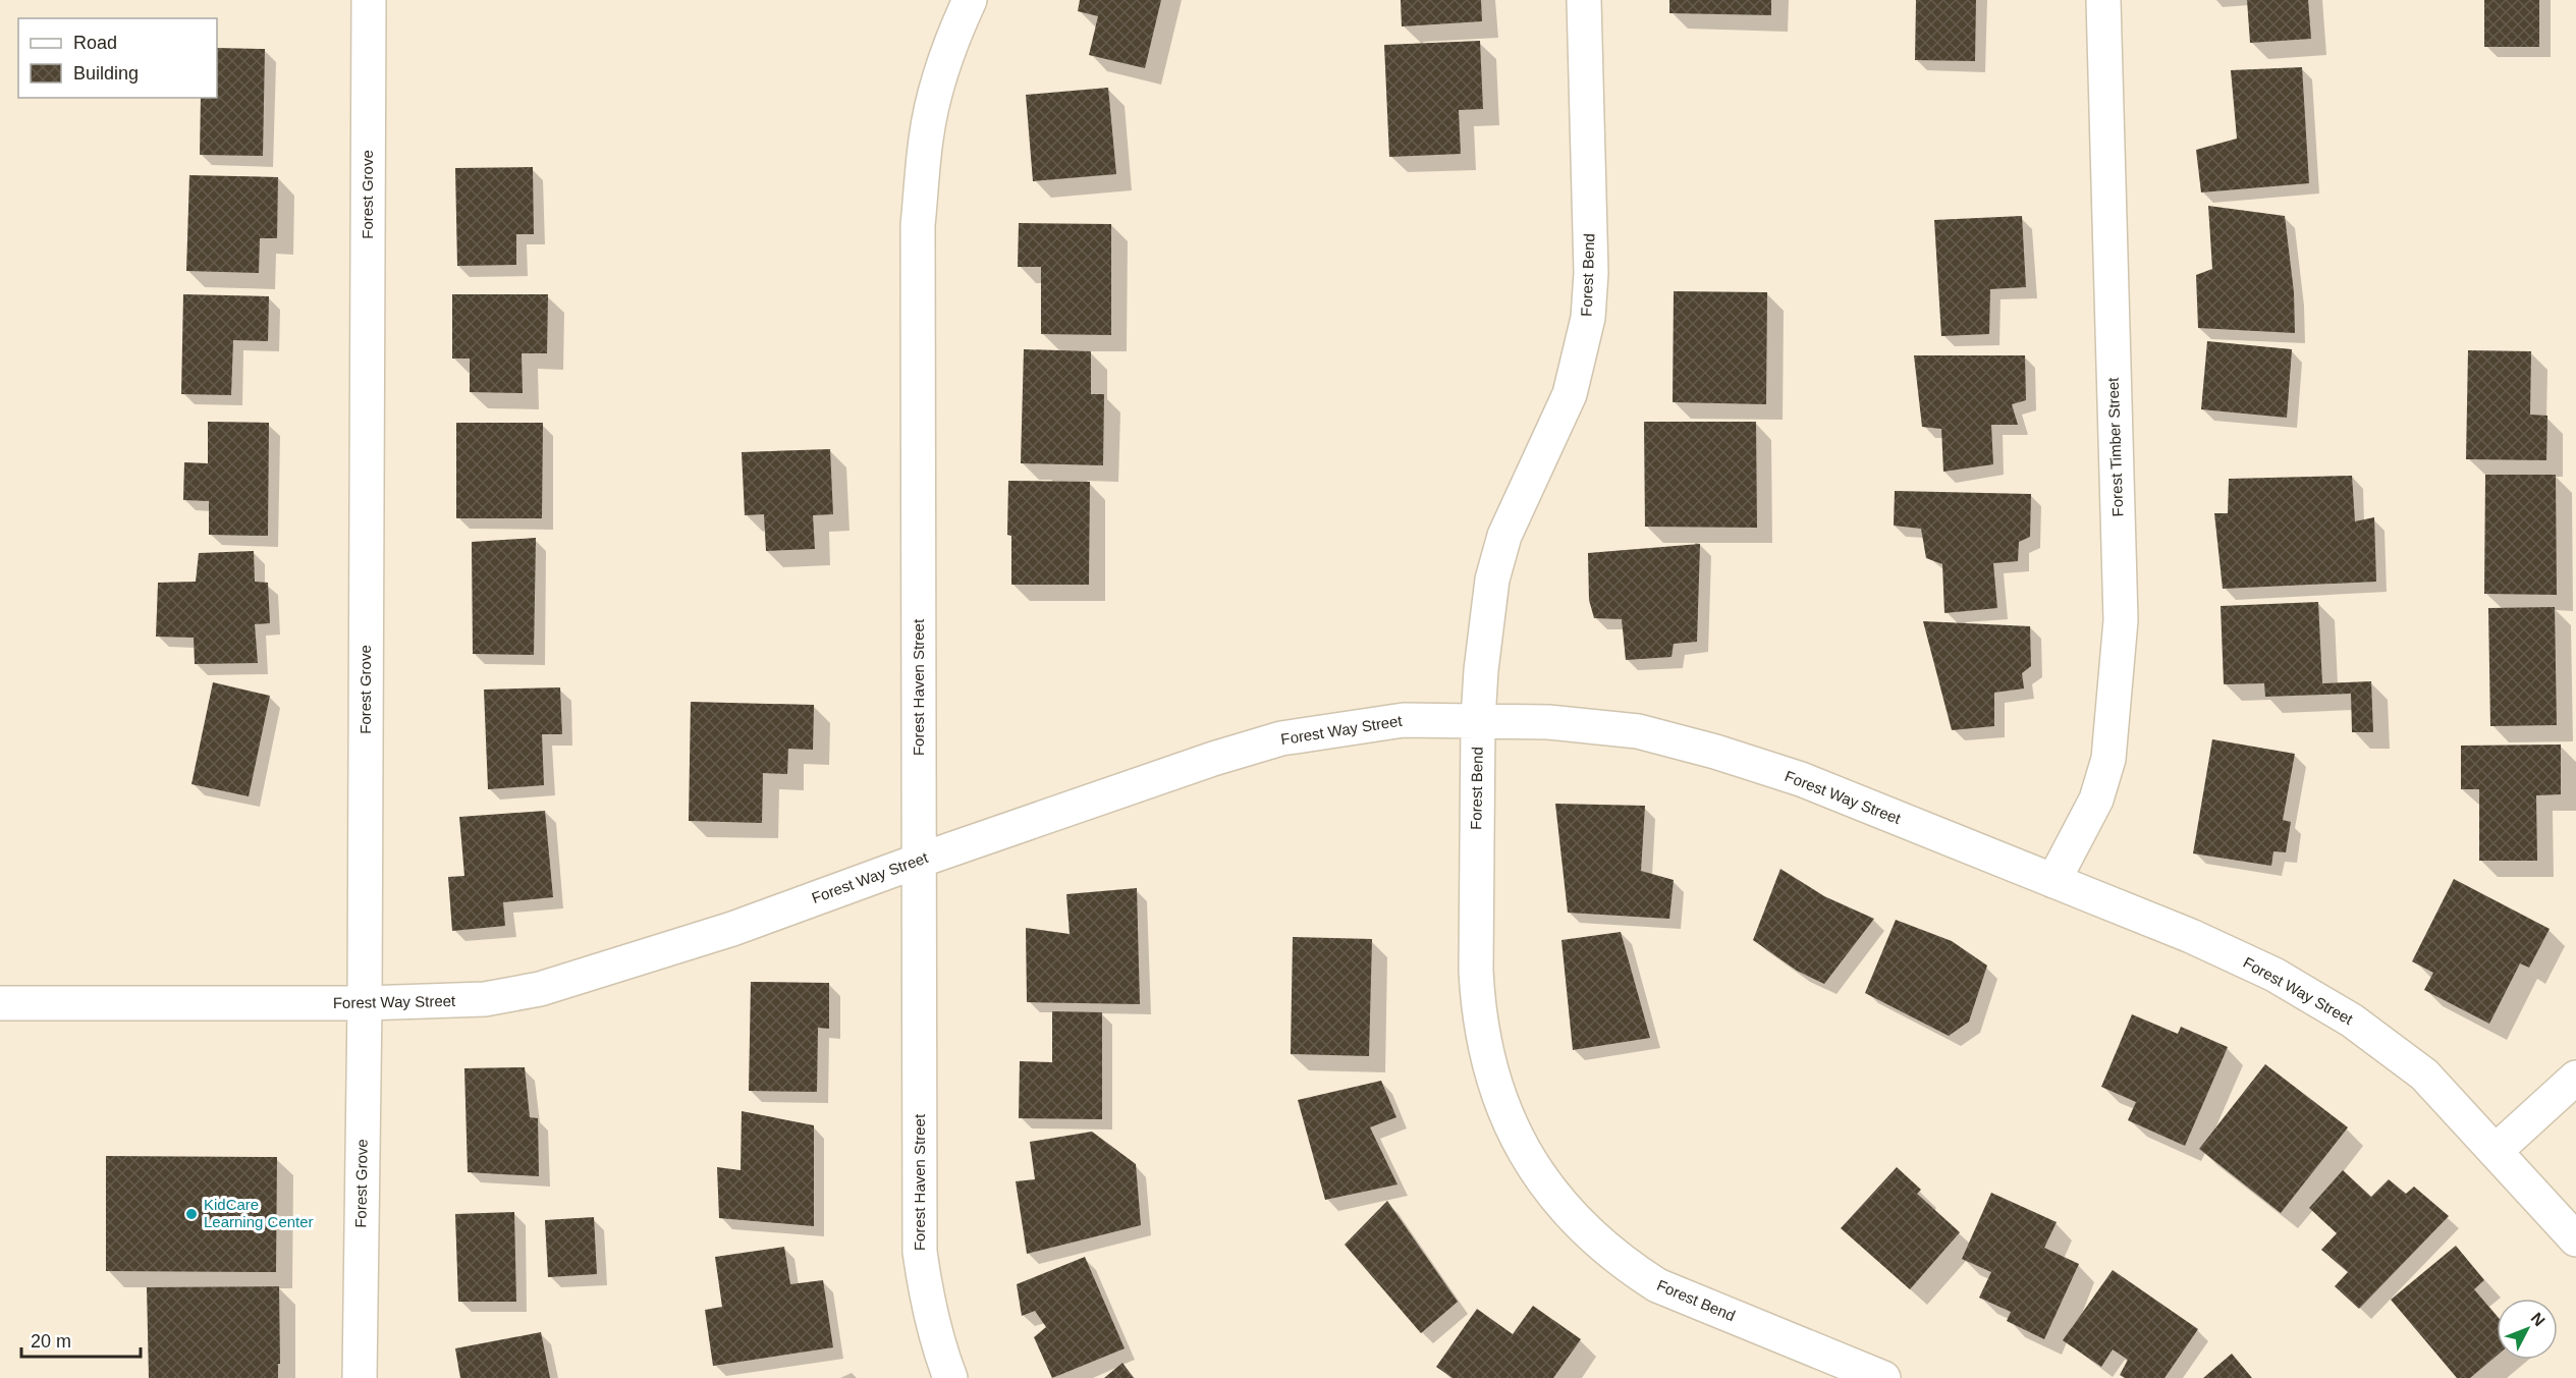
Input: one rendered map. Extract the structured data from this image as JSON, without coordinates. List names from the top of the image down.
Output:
{
  "streets": {
    "street": [
      "Forest Grove",
      "Forest Bend",
      "Forest Timber Street",
      "Forest Haven Street",
      "Forest Way Street"
    ]
  },
  "crossings": [
    ["Forest Grove", "Forest Way Street"],
    ["Forest Bend", "Forest Way Street"],
    ["Forest Timber Street", "Forest Way Street"],
    ["Forest Haven Street", "Forest Way Street"]
  ],
  "places": ["KidCare Learning Center"],
  "legend": ["Road", "Building"],
  "scale_bar": "20 m",
  "north": "top right"
}
